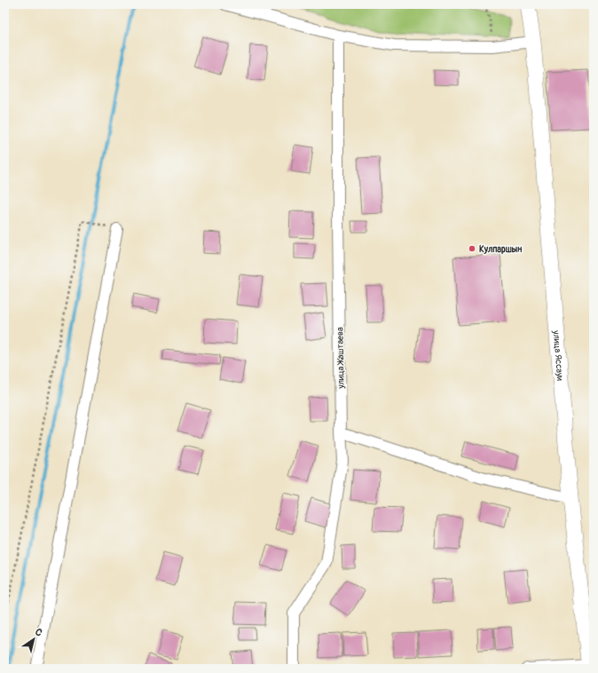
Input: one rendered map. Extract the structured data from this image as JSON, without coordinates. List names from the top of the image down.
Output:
{
  "streets": {
    "main road": ["улица Яссауи"],
    "street": ["улица Жаштаева"]
  },
  "places": ["Кулпаршын"],
  "north": "top right"
}
